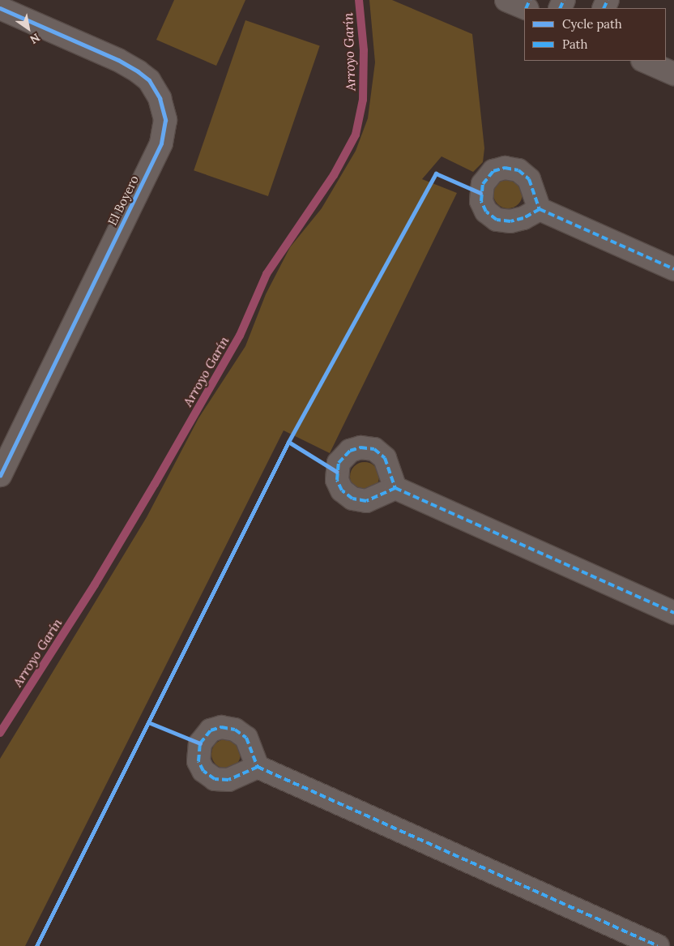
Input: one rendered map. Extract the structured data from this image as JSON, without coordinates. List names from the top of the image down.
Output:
{
  "streets": {
    "street": ["El Boyero"]
  },
  "water": ["Arroyo Garín"],
  "legend": ["Cycle path", "Path"],
  "north": "bottom right"
}
